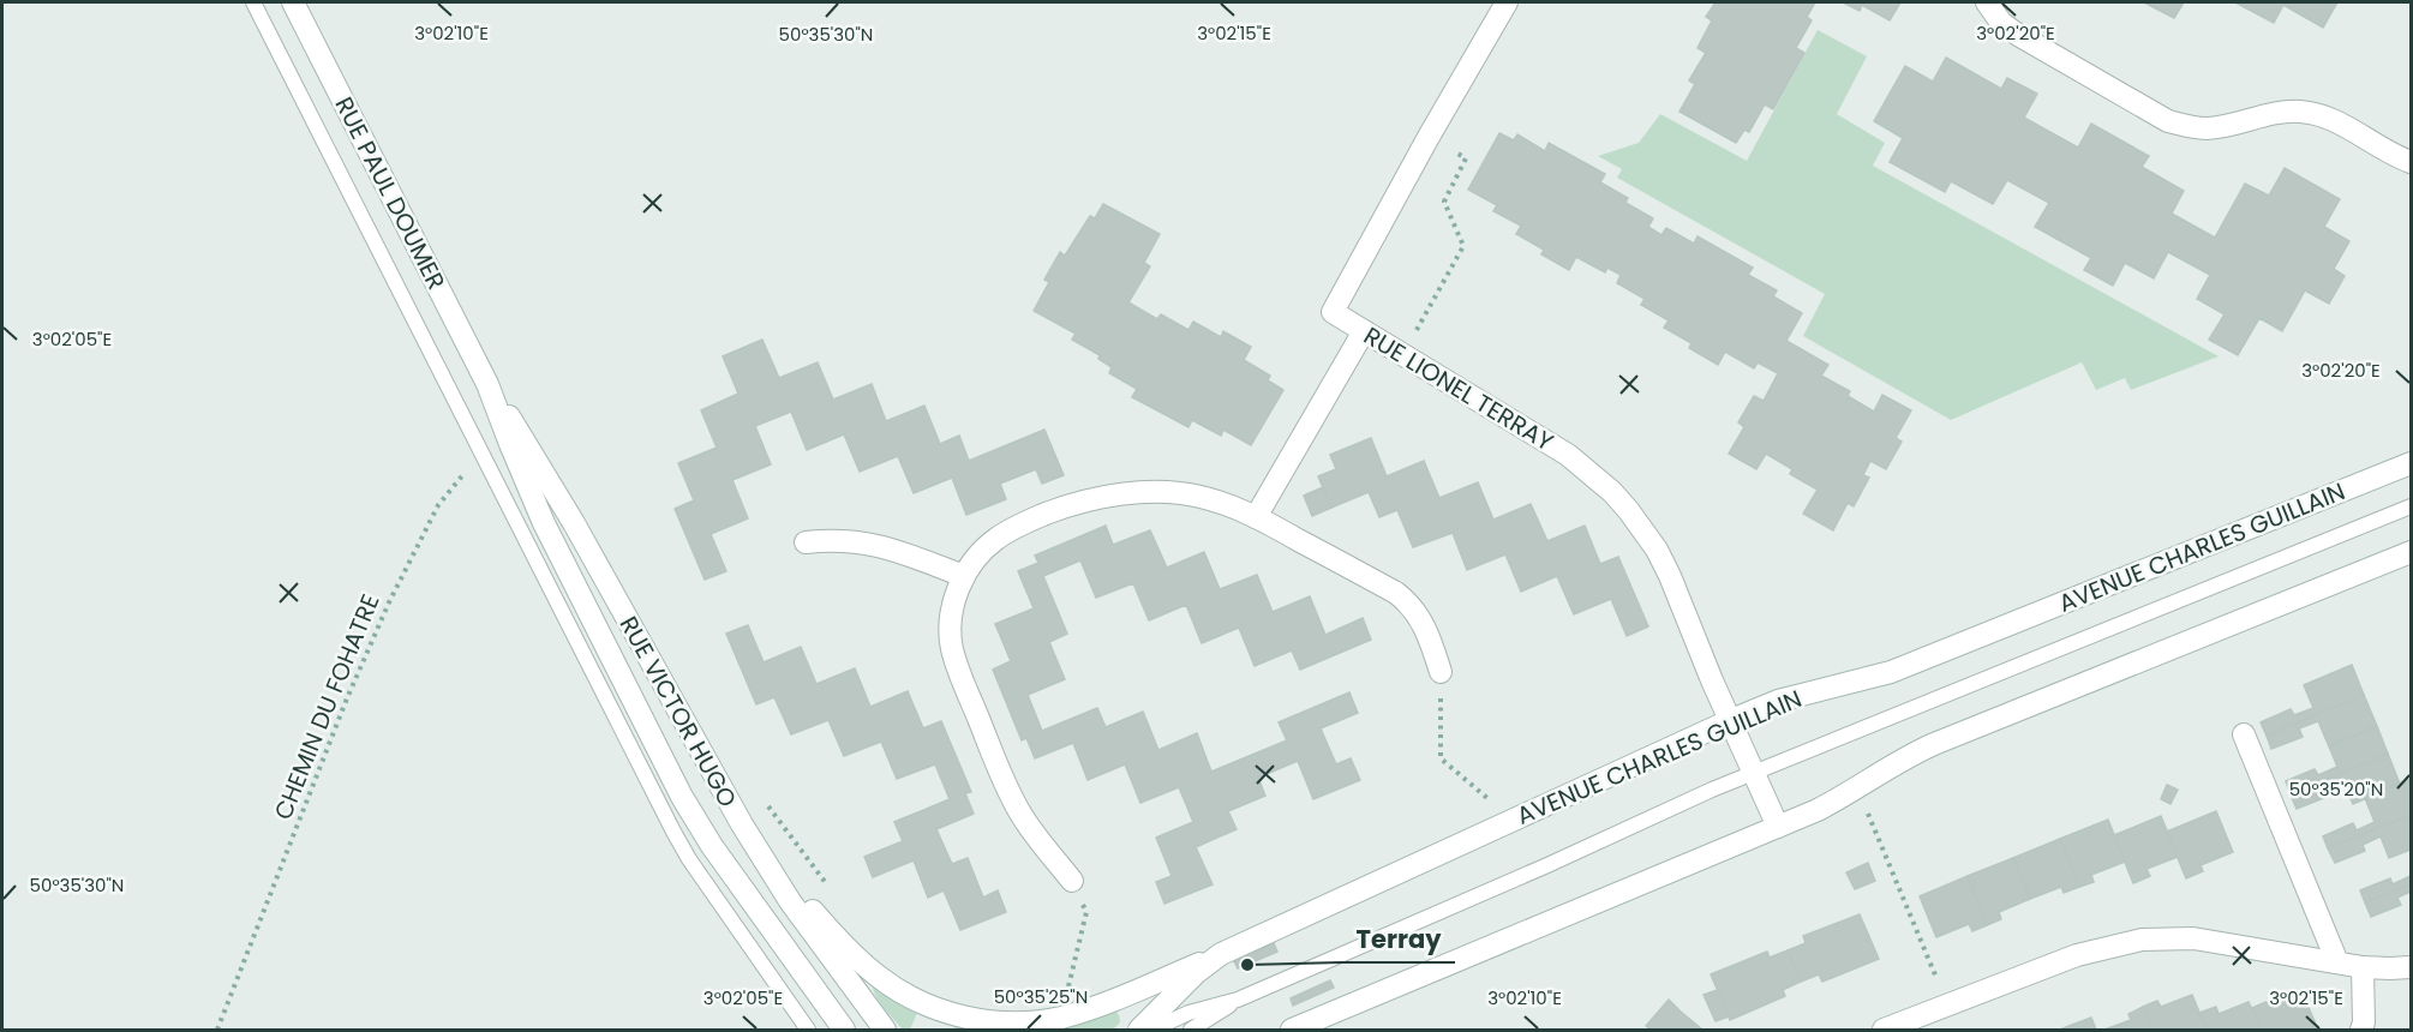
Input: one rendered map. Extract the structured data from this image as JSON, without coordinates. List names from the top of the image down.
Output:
{
  "streets": {
    "street": [
      "RUE PAUL DOUMER",
      "RUE LIONEL TERRAY",
      "AVENUE CHARLES GUILLAIN",
      "RUE VICTOR HUGO"
    ],
    "path": ["CHEMIN DU FOHATRE"]
  },
  "crossings": [
    ["RUE PAUL DOUMER", "RUE VICTOR HUGO"],
    ["RUE LIONEL TERRAY", "AVENUE CHARLES GUILLAIN"]
  ],
  "places": ["Terray"],
  "coordinates": [
    "3°02'10\"E",
    "3°02'15\"E",
    "3°02'20\"E",
    "50°35'30\"N",
    "3°02'05\"E",
    "50°35'20\"N",
    "50°35'25\"N"
  ]
}
